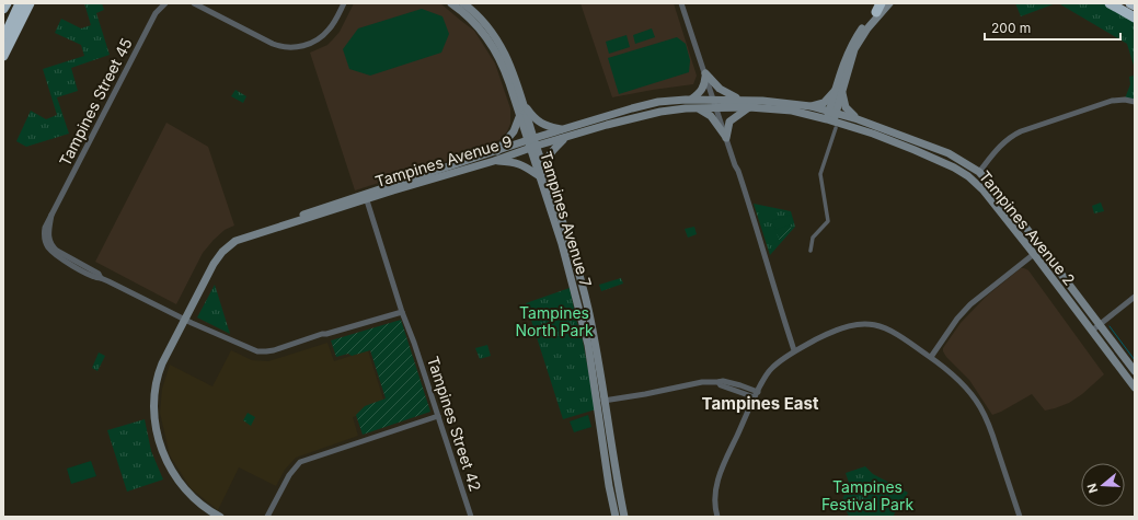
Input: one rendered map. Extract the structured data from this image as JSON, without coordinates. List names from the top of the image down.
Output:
{
  "streets": {
    "main road": ["Tampines Avenue 9", "Tampines Avenue 7", "Tampines Avenue 2"],
    "street": ["Tampines Street 45", "Tampines Street 42"]
  },
  "crossings": [
    ["Tampines Street 45", "Tampines Avenue 9"],
    ["Tampines Street 45", "Tampines Street 42"],
    ["Tampines Avenue 9", "Tampines Avenue 7"],
    ["Tampines Avenue 9", "Tampines Avenue 2"],
    ["Tampines Avenue 9", "Tampines Street 42"],
    ["Tampines Avenue 7", "Tampines Avenue 2"]
  ],
  "districts": ["Tampines East"],
  "parks": ["Tampines North Park", "Tampines Festival Park"],
  "scale_bar": "200 m",
  "north": "left"
}
